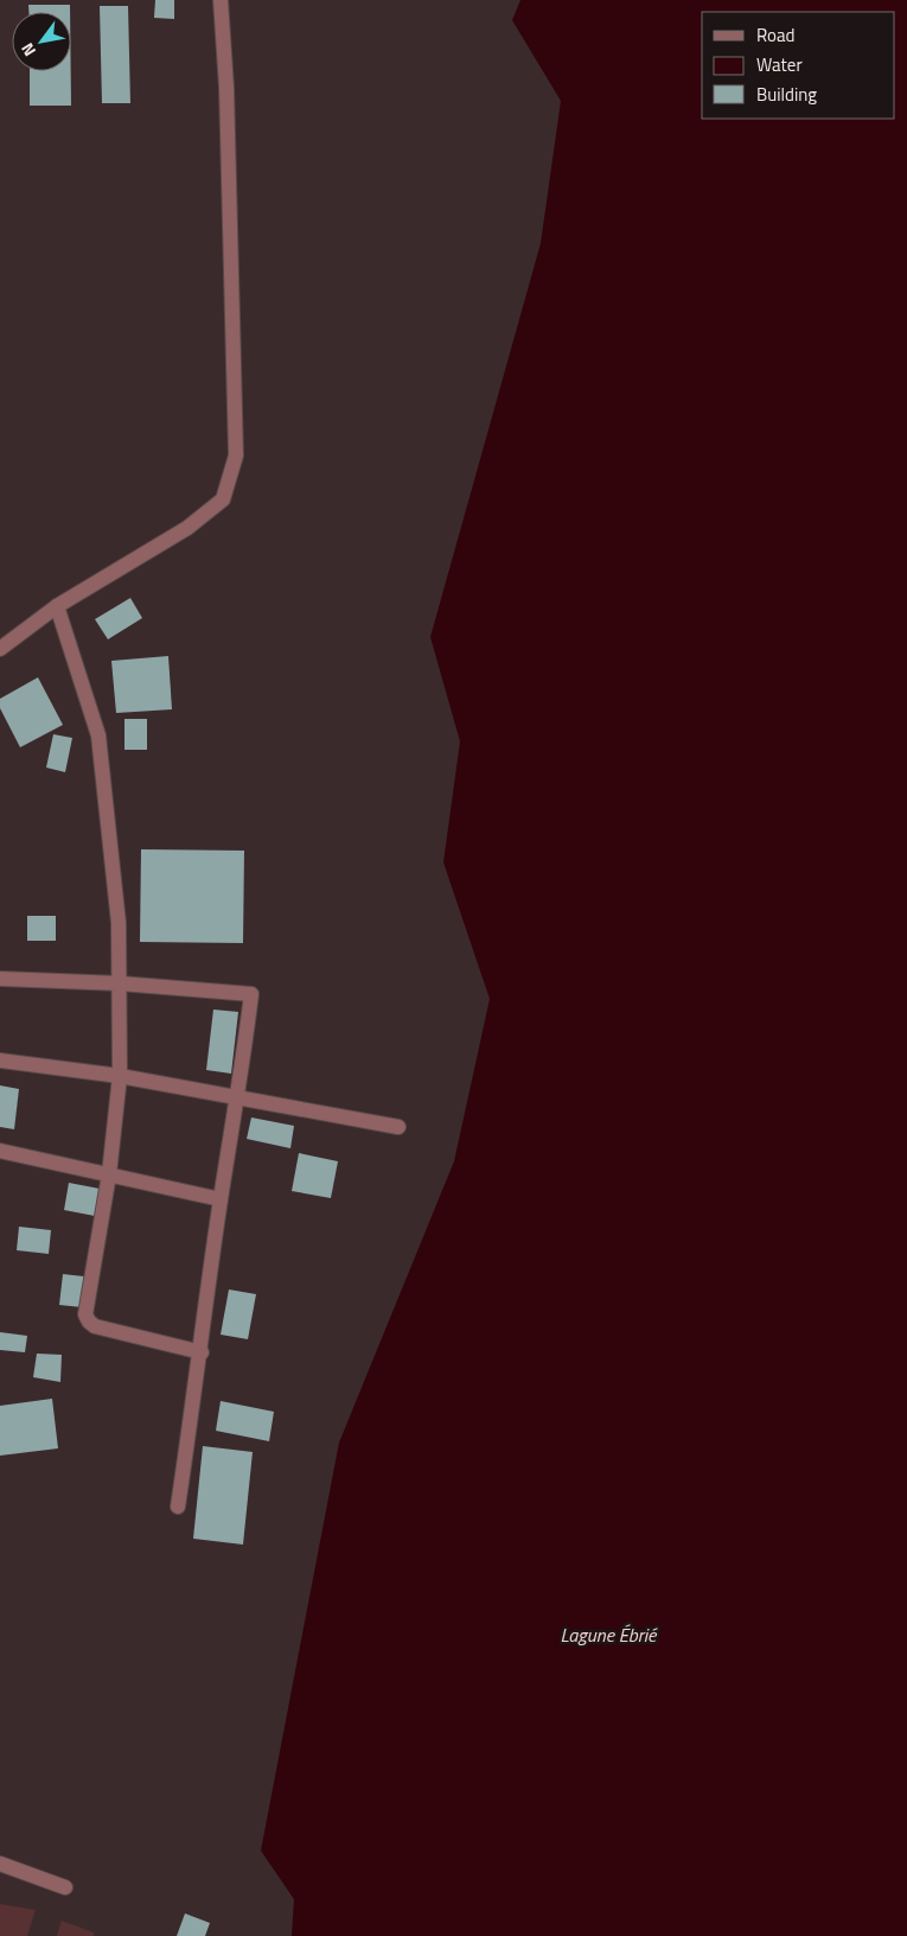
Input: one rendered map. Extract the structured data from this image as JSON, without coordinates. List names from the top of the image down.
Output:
{
  "water": ["Lagune Ébrié"],
  "legend": ["Road", "Water", "Building"],
  "north": "bottom left"
}
